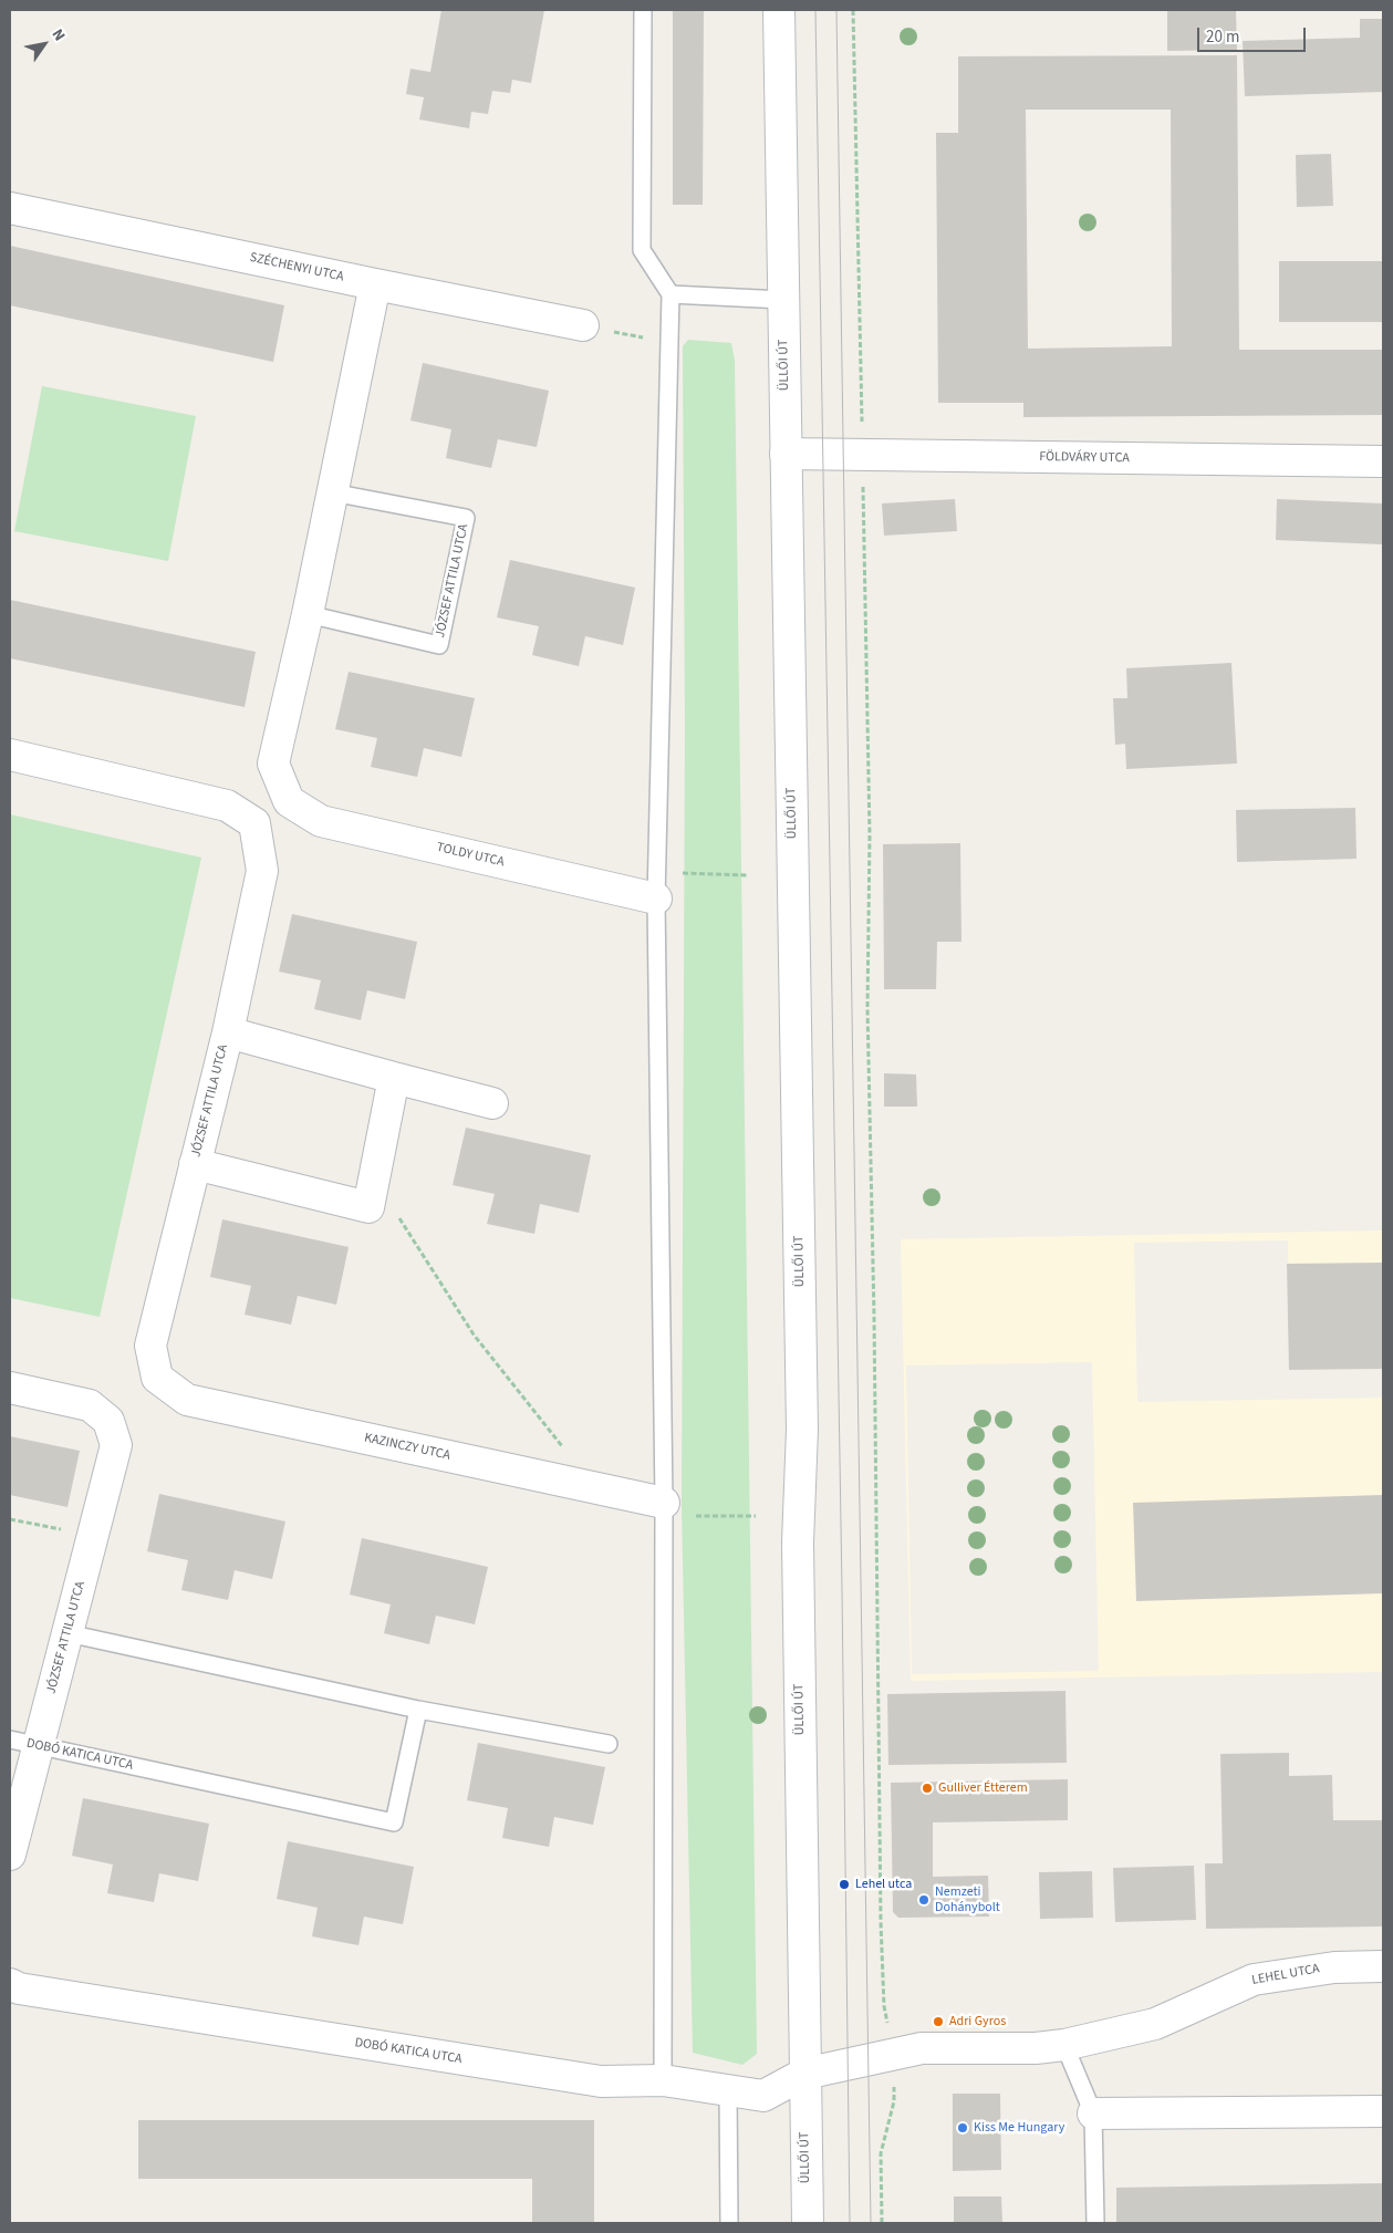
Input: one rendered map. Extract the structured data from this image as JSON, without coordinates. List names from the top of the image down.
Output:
{
  "streets": {
    "street": [
      "SZÉCHENYI UTCA",
      "ÜLLŐI ÚT",
      "FÖLDVÁRY UTCA",
      "JÓZSEF ATTILA UTCA",
      "TOLDY UTCA",
      "KAZINCZY UTCA",
      "DOBÓ KATICA UTCA",
      "LEHEL UTCA"
    ]
  },
  "crossings": [
    ["ÜLLŐI ÚT", "FÖLDVÁRY UTCA"],
    ["ÜLLŐI ÚT", "DOBÓ KATICA UTCA"],
    ["ÜLLŐI ÚT", "LEHEL UTCA"],
    ["JÓZSEF ATTILA UTCA", "TOLDY UTCA"],
    ["JÓZSEF ATTILA UTCA", "KAZINCZY UTCA"],
    ["JÓZSEF ATTILA UTCA", "DOBÓ KATICA UTCA"],
    ["DOBÓ KATICA UTCA", "LEHEL UTCA"]
  ],
  "places": [
    "Gulliver Étterem",
    "Lehel utca",
    "Nemzeti Dohánybolt",
    "Adri Gyros",
    "Kiss Me Hungary"
  ],
  "scale_bar": "20 m",
  "north": "top right"
}
